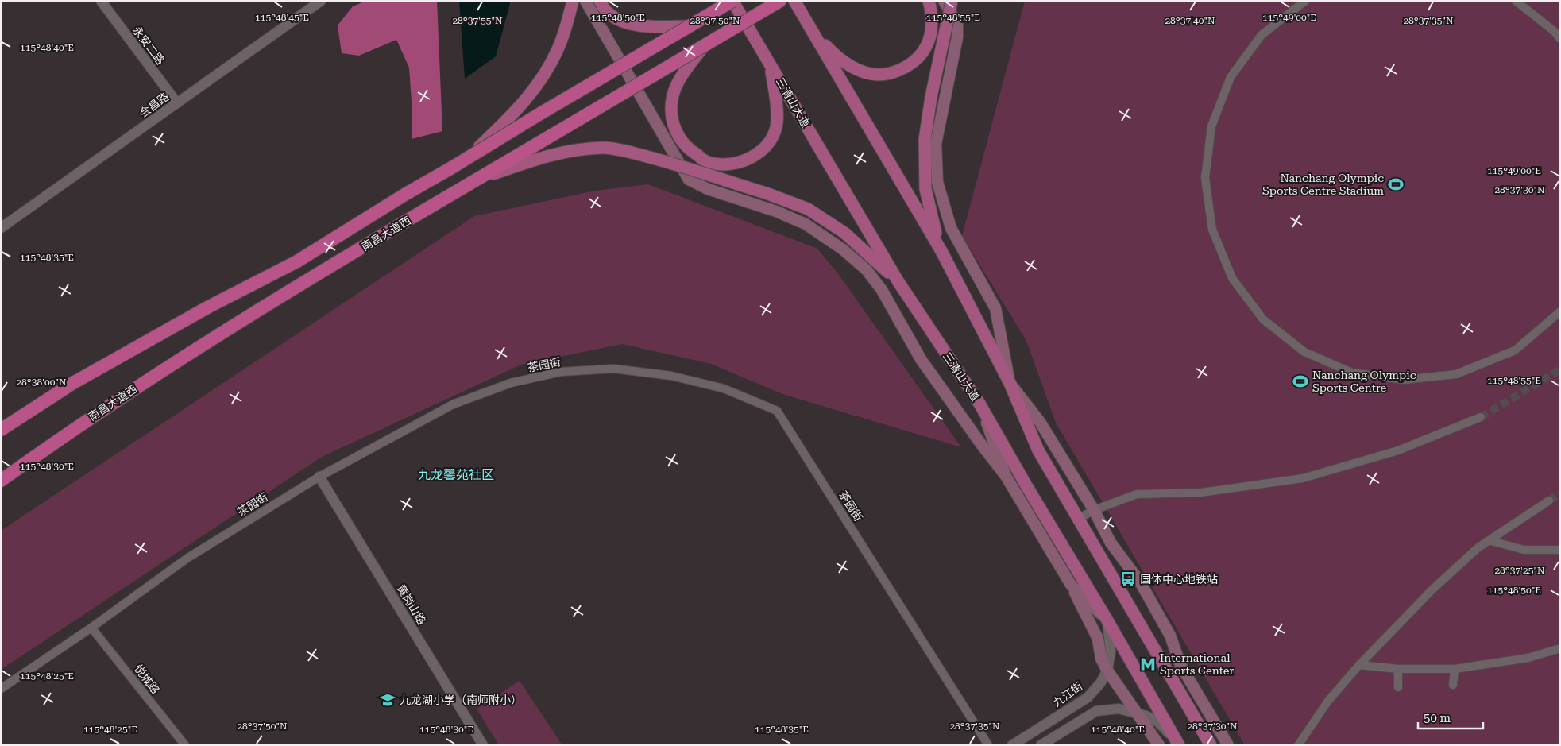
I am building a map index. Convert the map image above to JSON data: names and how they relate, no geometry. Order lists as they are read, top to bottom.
{
  "streets": {
    "highway": ["南昌大道西"],
    "main road": ["三清山大道"],
    "street": [
      "永安二路",
      "会昌路",
      "茶园街",
      "黄岗山路",
      "悦城路",
      "九江街"
    ]
  },
  "crossings": [
    ["永安二路", "会昌路"],
    ["三清山大道", "南昌大道西"],
    ["三清山大道", "九江街"],
    ["茶园街", "黄岗山路"],
    ["茶园街", "悦城路"]
  ],
  "districts": ["九龙馨苑社区"],
  "places": {
    "sports": ["Nanchang Olympic Sports Centre Stadium", "Nanchang Olympic Sports Centre"],
    "bus stop": ["国体中心地铁站"],
    "metro station": ["International Sports Center"],
    "school or university": ["九龙湖小学（南师附小）"]
  },
  "scale_bar": "50 m",
  "coordinates": [
    "115°48'45\"E",
    "115°48'50\"E",
    "115°48'55\"E",
    "115°49'00\"E",
    "28°37'55\"N",
    "28°37'50\"N",
    "28°37'40\"N",
    "28°37'35\"N",
    "115°48'40\"E",
    "28°37'30\"N",
    "115°48'35\"E",
    "28°38'00\"N",
    "115°48'30\"E",
    "28°37'25\"N",
    "115°48'25\"E"
  ]
}
